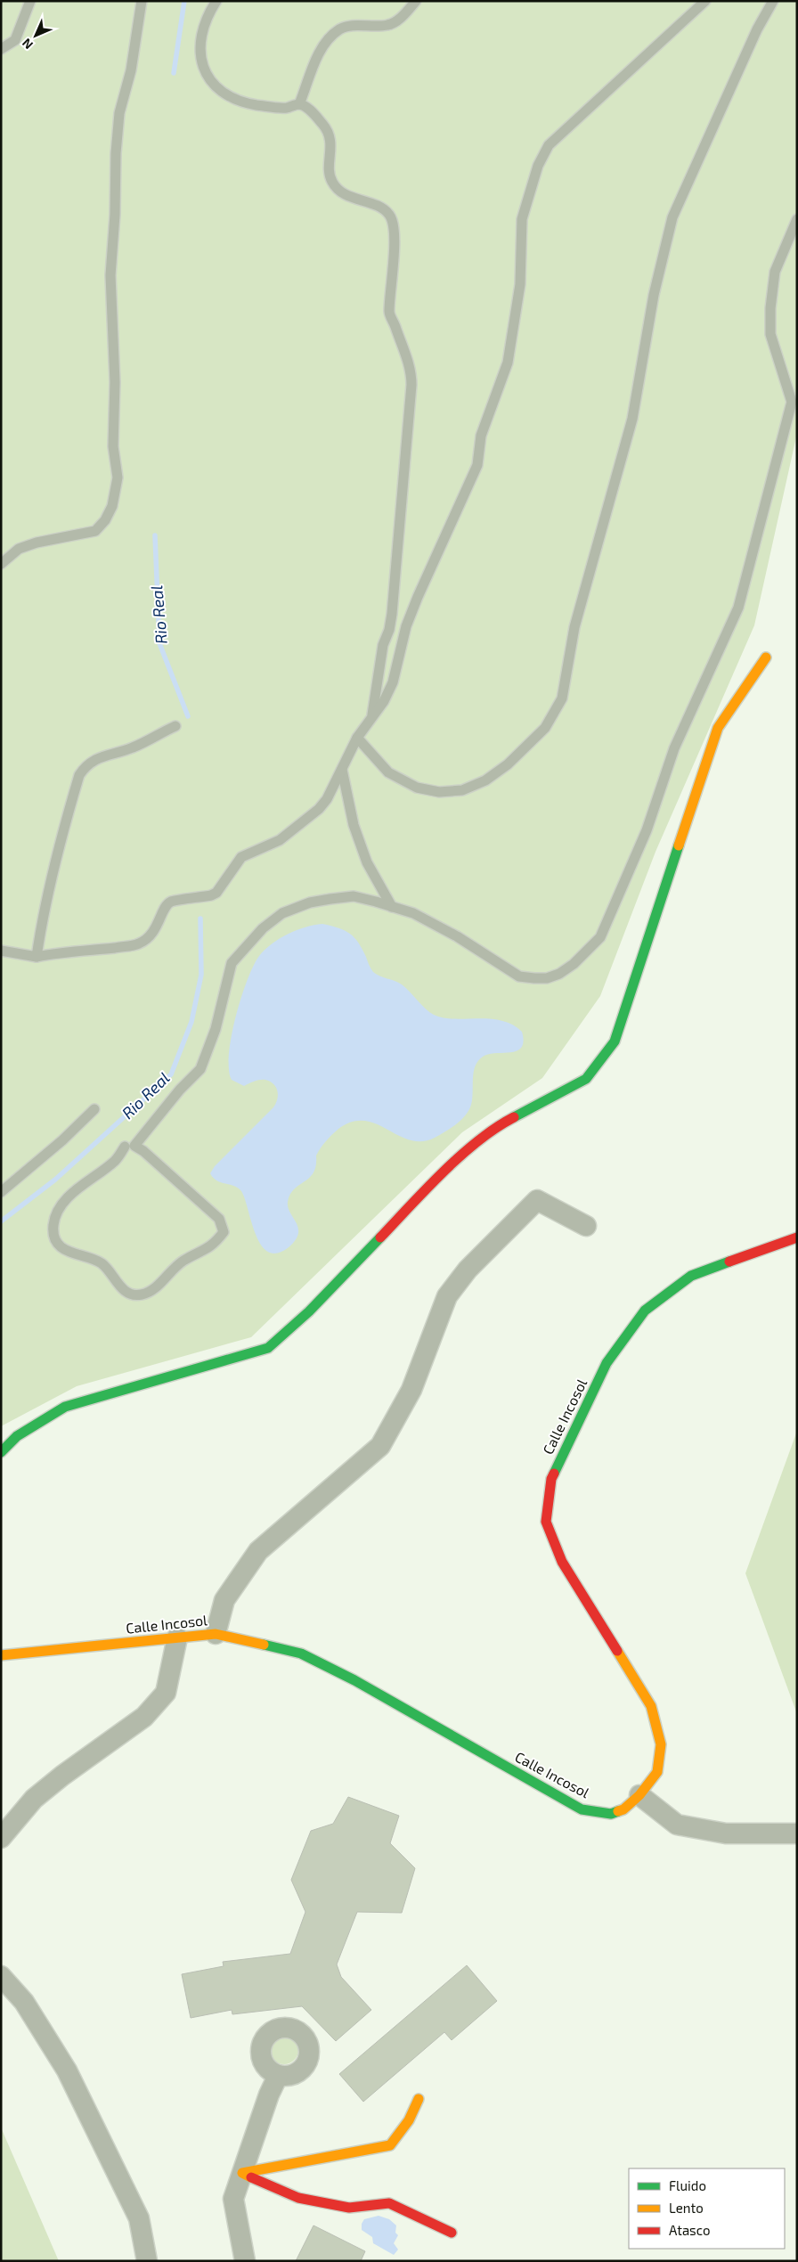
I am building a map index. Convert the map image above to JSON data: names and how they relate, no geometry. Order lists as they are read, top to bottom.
{
  "streets": {
    "street": ["Calle Incosol"]
  },
  "water": ["Rio Real"],
  "legend": ["Fluido", "Lento", "Atasco"],
  "north": "bottom left"
}
